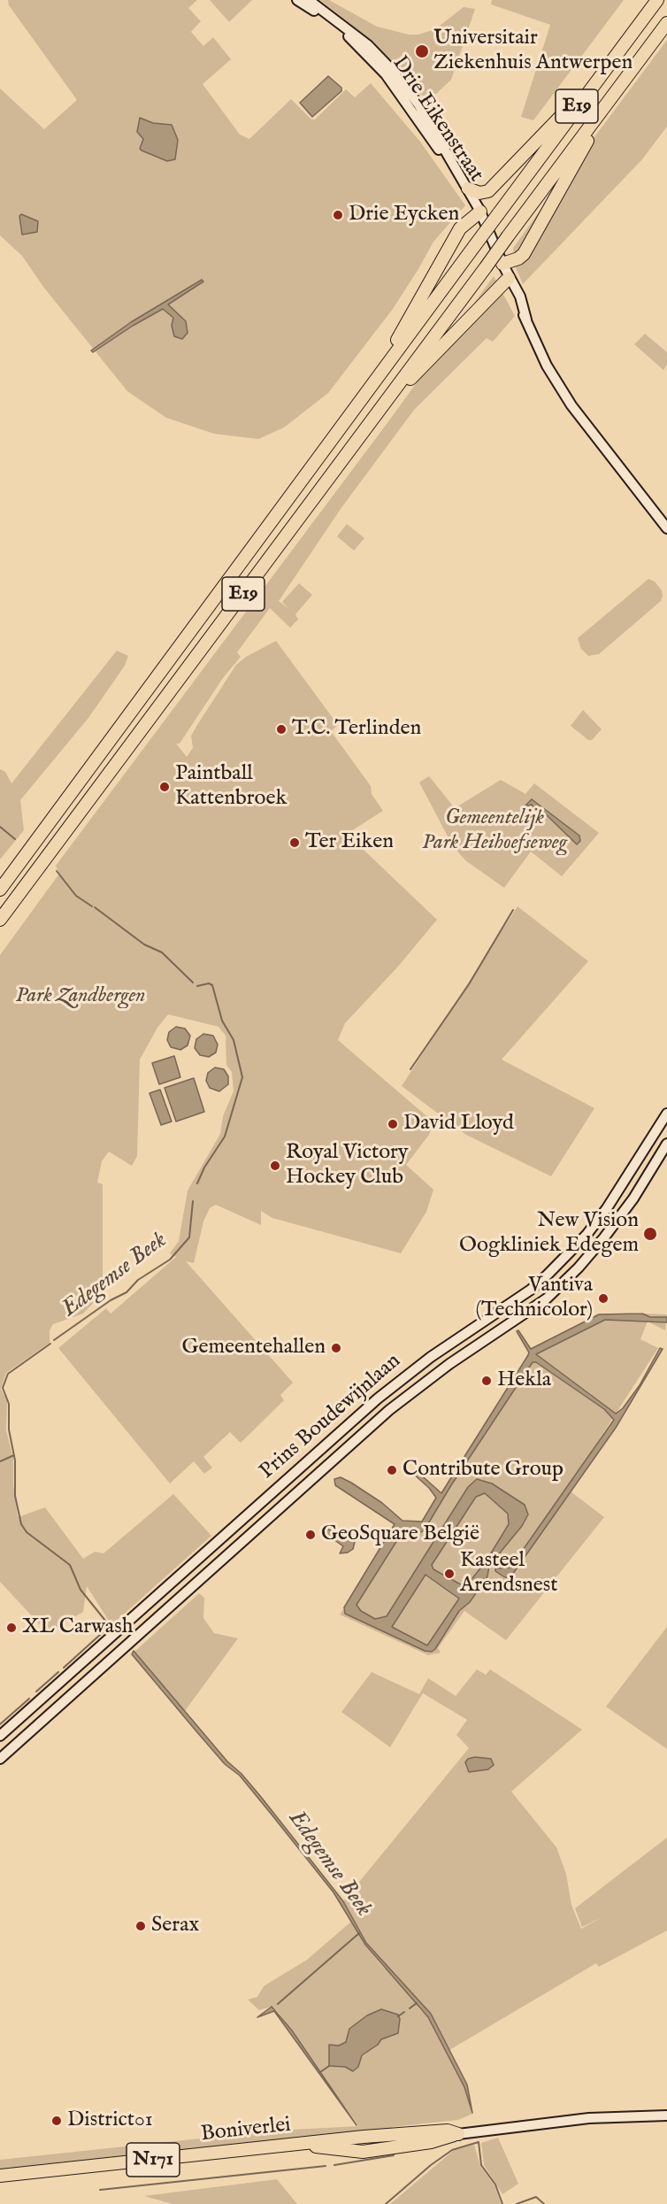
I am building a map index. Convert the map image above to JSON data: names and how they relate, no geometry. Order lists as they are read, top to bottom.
{
  "streets": {
    "highway": ["E19", "Boniverlei", "N171"],
    "main road": ["Drie Eikenstraat", "Prins Boudewijnlaan"]
  },
  "water": ["Edegemse Beek"],
  "parks": ["Gemeentelijk Park Heihoefseweg", "Park Zandbergen"],
  "places": [
    "Universitair Ziekenhuis Antwerpen",
    "Drie Eycken",
    "T.C. Terlinden",
    "Paintball Kattenbroek",
    "Ter Eiken",
    "David Lloyd",
    "Royal Victory Hockey Club",
    "New Vision Oogkliniek Edegem",
    "Vantiva (Technicolor)",
    "Gemeentehallen",
    "Hekla",
    "Contribute Group",
    "GeoSquare België",
    "Kasteel Arendsnest",
    "XL Carwash",
    "Serax",
    "District01"
  ]
}
